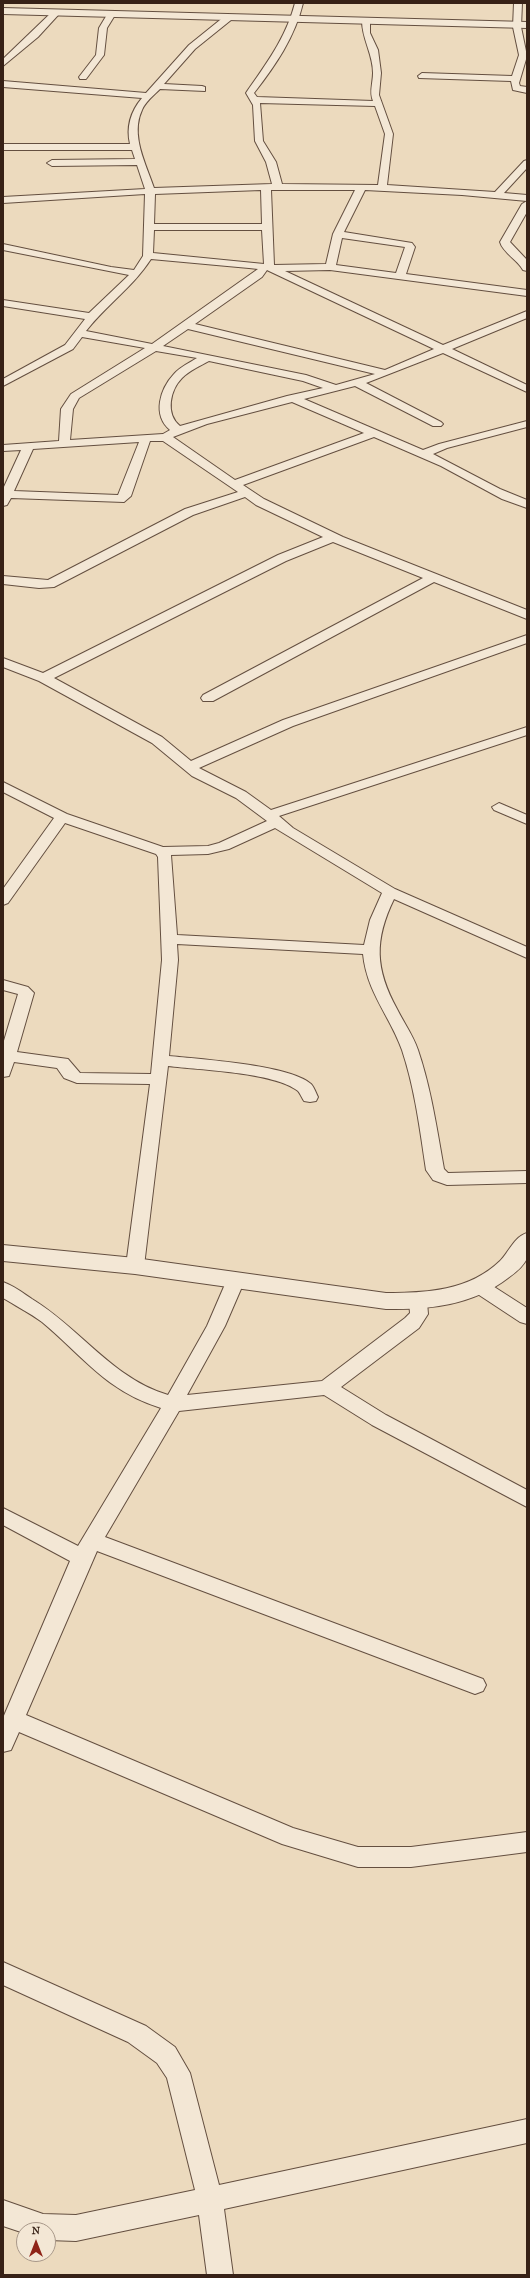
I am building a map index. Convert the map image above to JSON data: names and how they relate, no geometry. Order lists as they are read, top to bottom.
{
  "north": "top"
}
